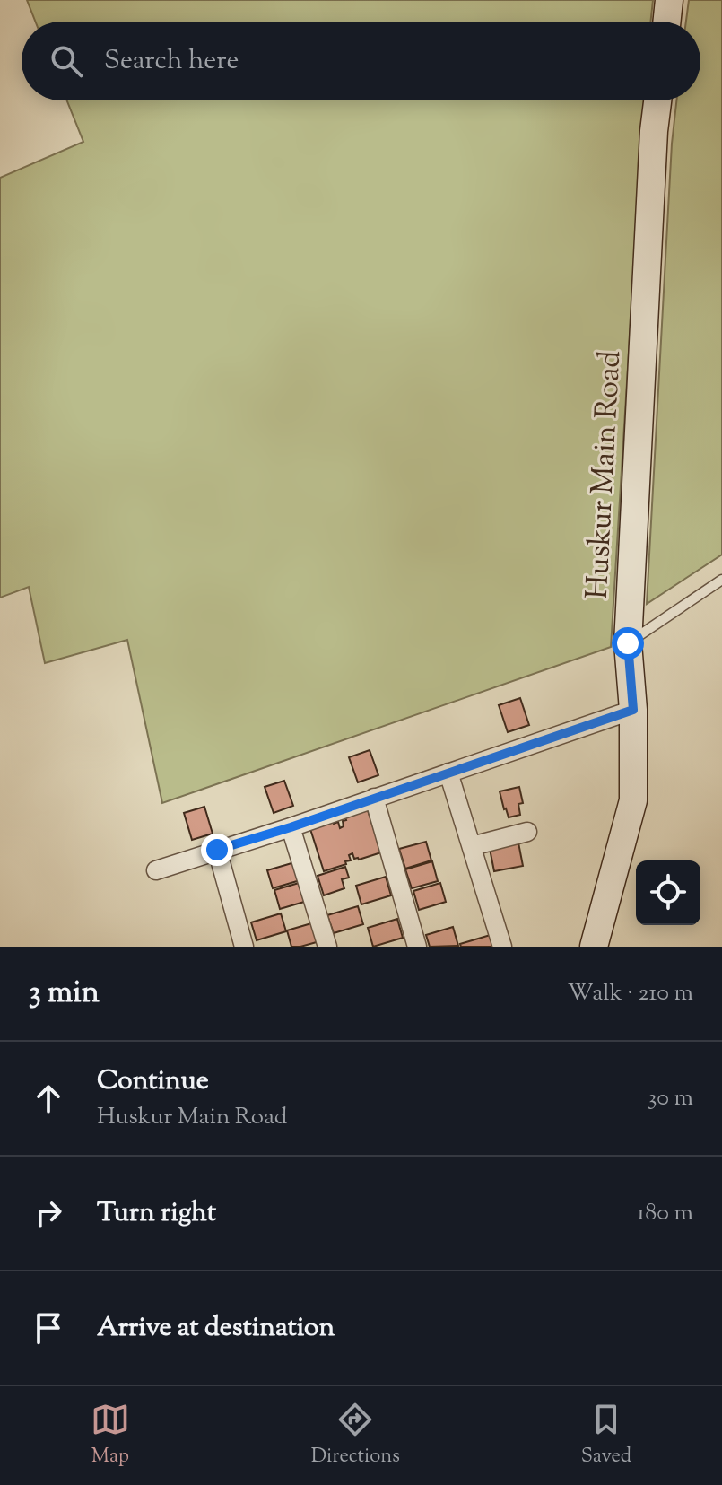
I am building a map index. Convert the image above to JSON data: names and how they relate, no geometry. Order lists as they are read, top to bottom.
{
  "streets": {
    "main road": ["Huskur Main Road"]
  },
  "page": {
    "search": "Search here",
    "heading": ["3 min", "Walk · 210 m"],
    "list": [
      ["Continue", "Huskur Main Road", "30 m"],
      ["Turn right", "180 m"],
      "Arrive at destination"
    ],
    "nav": ["Map", "Directions", "Saved"]
  }
}
